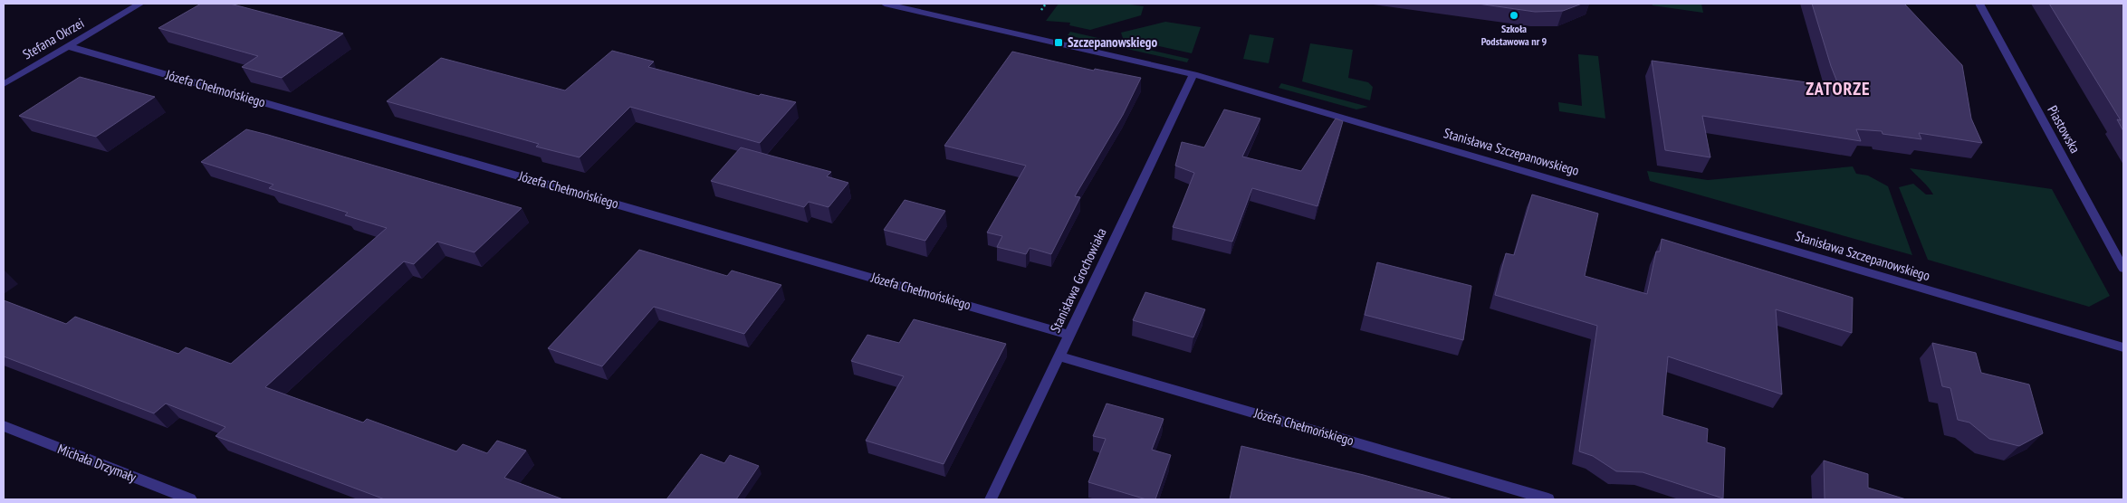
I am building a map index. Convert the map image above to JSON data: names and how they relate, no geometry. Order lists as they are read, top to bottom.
{
  "streets": {
    "street": [
      "Stefana Okrzei",
      "Józefa Chełmońskiego",
      "Piastowska",
      "Stanisława Szczepanowskiego",
      "Stanisława Grochowiaka",
      "Michała Drzymały"
    ]
  },
  "crossings": [
    ["Stefana Okrzei", "Józefa Chełmońskiego"],
    ["Józefa Chełmońskiego", "Stanisława Grochowiaka"],
    ["Stanisława Szczepanowskiego", "Stanisława Grochowiaka"]
  ],
  "districts": ["ZATORZE"],
  "places": {
    "other": ["Szkoła Podstawowa nr 9"],
    "transit": ["Szczepanowskiego"]
  }
}
